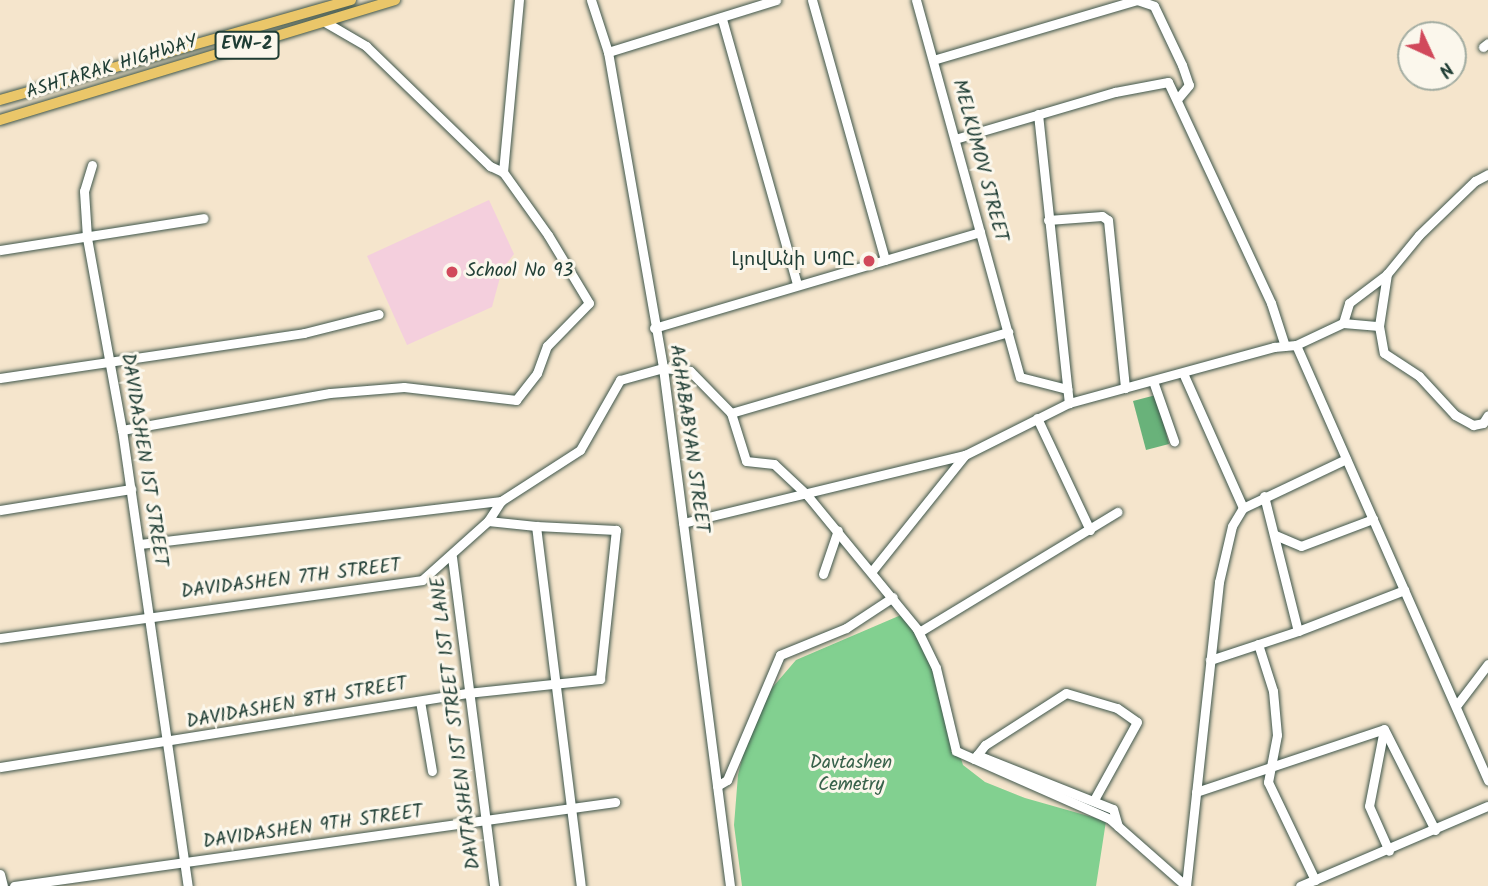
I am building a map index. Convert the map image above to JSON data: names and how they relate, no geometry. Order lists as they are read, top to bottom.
{
  "streets": {
    "main road": ["EVN-2", "ASHTARAK HIGHWAY"],
    "street": [
      "MELKUMOV STREET",
      "AGHABABYAN STREET",
      "DAVIDASHEN 1ST STREET",
      "DAVIDASHEN 7TH STREET",
      "DAVIDASHEN 8TH STREET",
      "DAVTASHEN 1ST STREET 1ST LANE",
      "DAVIDASHEN 9TH STREET"
    ]
  },
  "crossings": [
    ["AGHABABYAN STREET", "DAVIDASHEN 7TH STREET"],
    ["DAVIDASHEN 1ST STREET", "DAVIDASHEN 7TH STREET"],
    ["DAVIDASHEN 1ST STREET", "DAVIDASHEN 8TH STREET"],
    ["DAVIDASHEN 1ST STREET", "DAVIDASHEN 9TH STREET"],
    ["DAVIDASHEN 7TH STREET", "DAVTASHEN 1ST STREET 1ST LANE"],
    ["DAVIDASHEN 8TH STREET", "DAVTASHEN 1ST STREET 1ST LANE"],
    ["DAVTASHEN 1ST STREET 1ST LANE", "DAVIDASHEN 9TH STREET"]
  ],
  "parks": ["Davtashen Cemetry"],
  "places": ["ԼյովԱնի ՍՊԸ", "School No 93"],
  "north": "bottom right"
}
